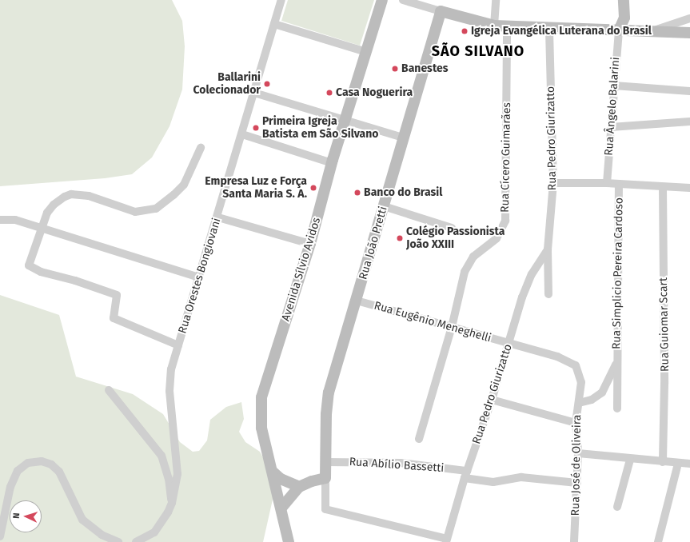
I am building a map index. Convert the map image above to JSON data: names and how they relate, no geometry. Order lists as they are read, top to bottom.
{
  "streets": {
    "main road": ["Rua João Pretti", "Avenida Sílvio Avidos"],
    "street": [
      "Rua Ângelo Balarini",
      "Rua Pedro Giurizatto",
      "Rua Cícero Guimarães",
      "Rua Simplicio Pereira Cardoso",
      "Rua Orestes Bongiovani",
      "Rua Eugênio Meneghelli",
      "Rua Guiomar Scart",
      "Rua Abílio Bassetti",
      "Rua José de Oliveira"
    ]
  },
  "crossings": [
    ["Rua Pedro Giurizatto", "Rua Eugênio Meneghelli"],
    ["Rua Pedro Giurizatto", "Rua Abílio Bassetti"],
    ["Rua Cícero Guimarães", "Rua Eugênio Meneghelli"],
    ["Rua João Pretti", "Rua Eugênio Meneghelli"],
    ["Rua João Pretti", "Rua Abílio Bassetti"],
    ["Rua Simplicio Pereira Cardoso", "Rua José de Oliveira"],
    ["Rua Eugênio Meneghelli", "Rua José de Oliveira"],
    ["Rua Abílio Bassetti", "Rua José de Oliveira"]
  ],
  "districts": ["SÃO SILVANO"],
  "places": [
    "Igreja Evangélica Luterana do Brasil",
    "Banestes",
    "Ballarini Colecionador",
    "Casa Noguerira",
    "Primeira Igreja Batista em São Silvano",
    "Empresa Luz e Força Santa Maria S. A.",
    "Banco do Brasil",
    "Colégio Passionista João XXIII"
  ],
  "north": "left"
}
